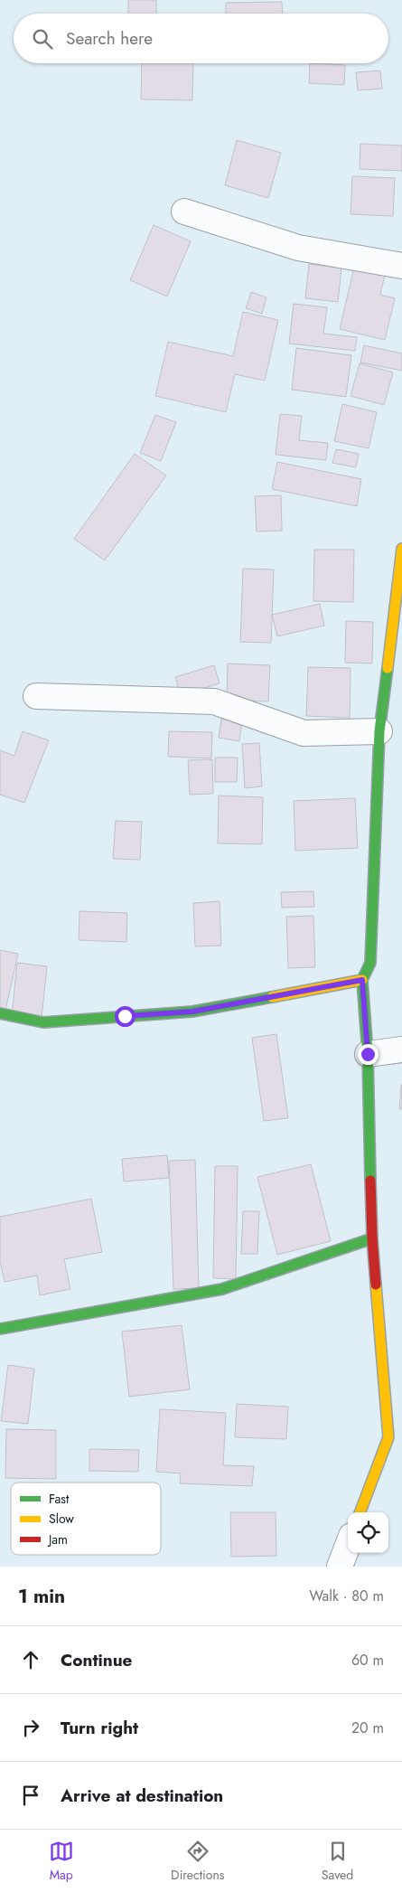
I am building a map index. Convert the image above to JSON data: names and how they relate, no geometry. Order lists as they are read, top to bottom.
{
  "legend": ["Fast", "Slow", "Jam"],
  "page": {
    "search": "Search here",
    "heading": ["1 min", "Walk · 80 m"],
    "list": [
      ["Continue", "60 m"],
      ["Turn right", "20 m"],
      "Arrive at destination"
    ],
    "nav": ["Map", "Directions", "Saved"]
  }
}
